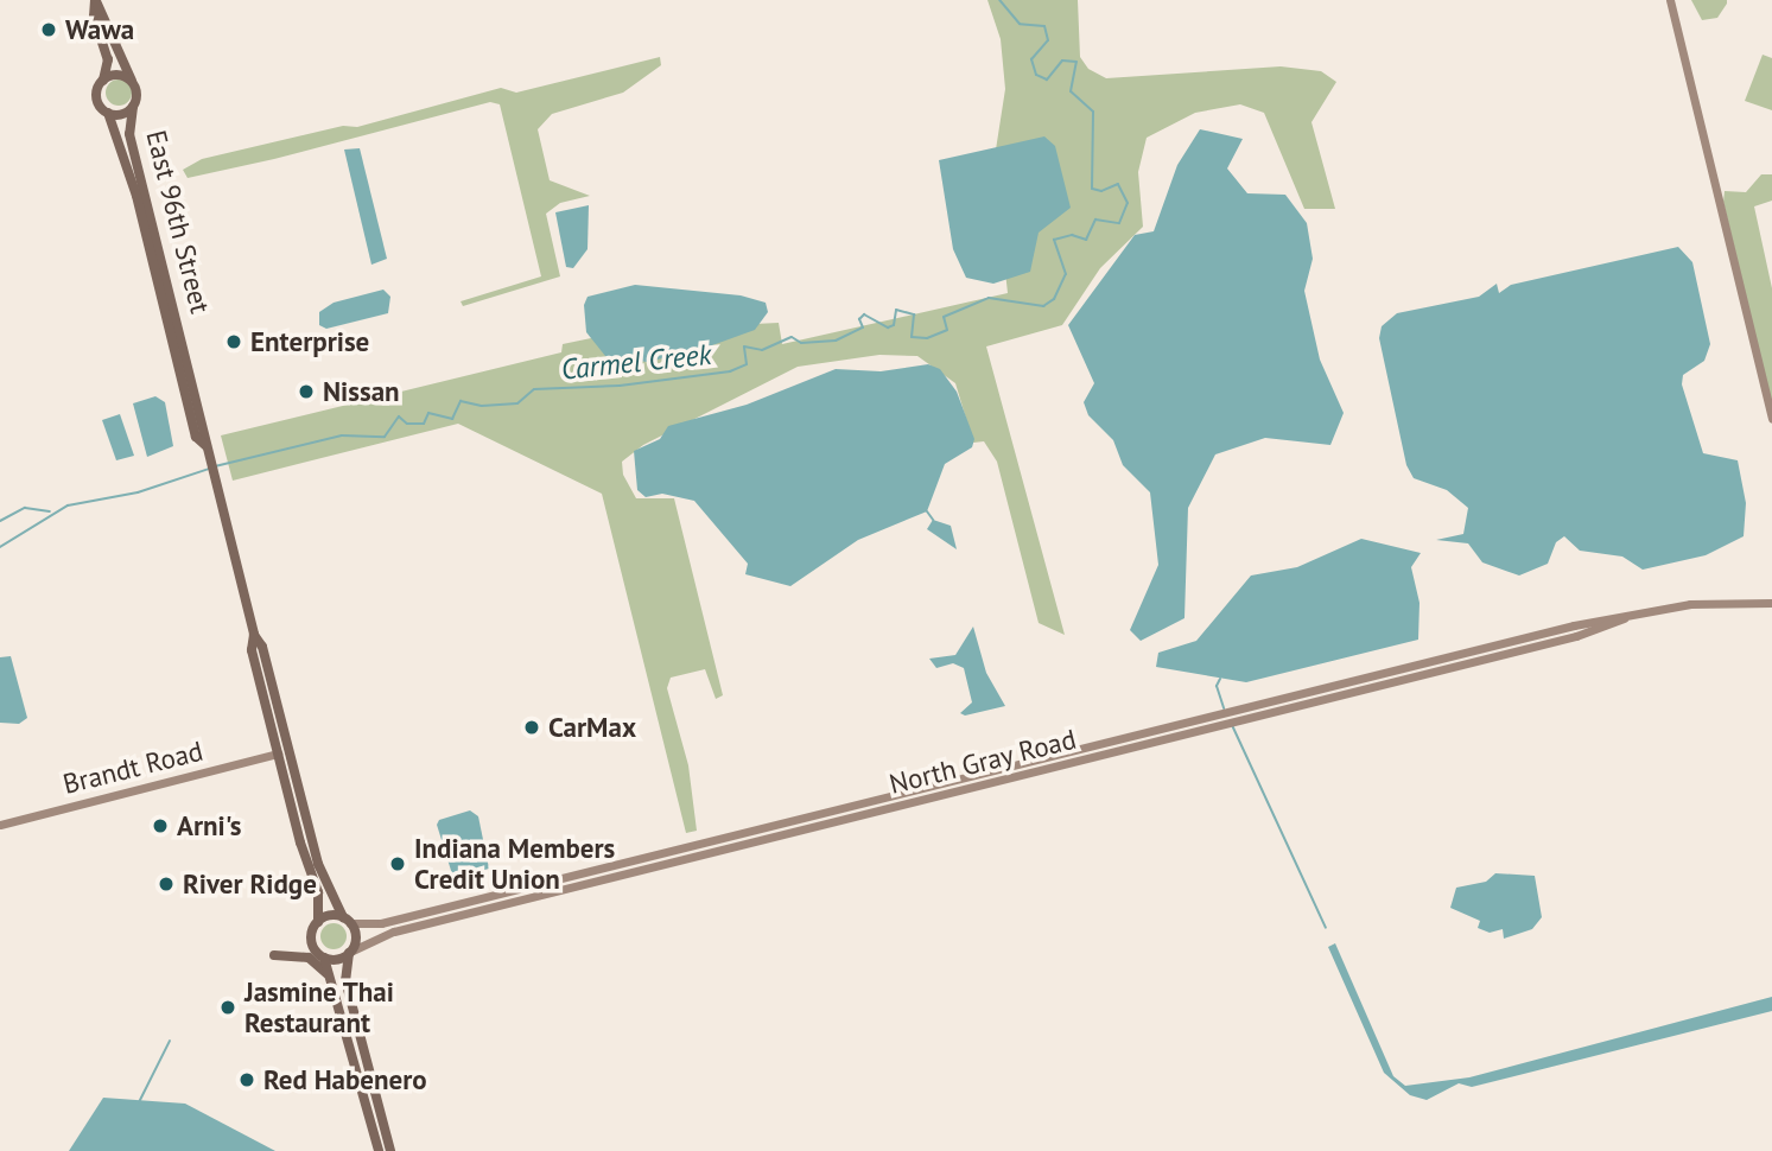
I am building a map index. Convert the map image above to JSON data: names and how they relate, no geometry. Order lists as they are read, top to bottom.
{
  "streets": {
    "main road": ["East 96th Street"],
    "street": ["North Gray Road", "Brandt Road"]
  },
  "crossings": [
    ["East 96th Street", "North Gray Road"],
    ["East 96th Street", "Brandt Road"]
  ],
  "water": ["Carmel Creek"],
  "places": [
    "Wawa",
    "Enterprise",
    "Nissan",
    "CarMax",
    "Arni's",
    "Indiana Members Credit Union",
    "River Ridge",
    "Jasmine Thai Restaurant",
    "Red Habenero"
  ]
}
